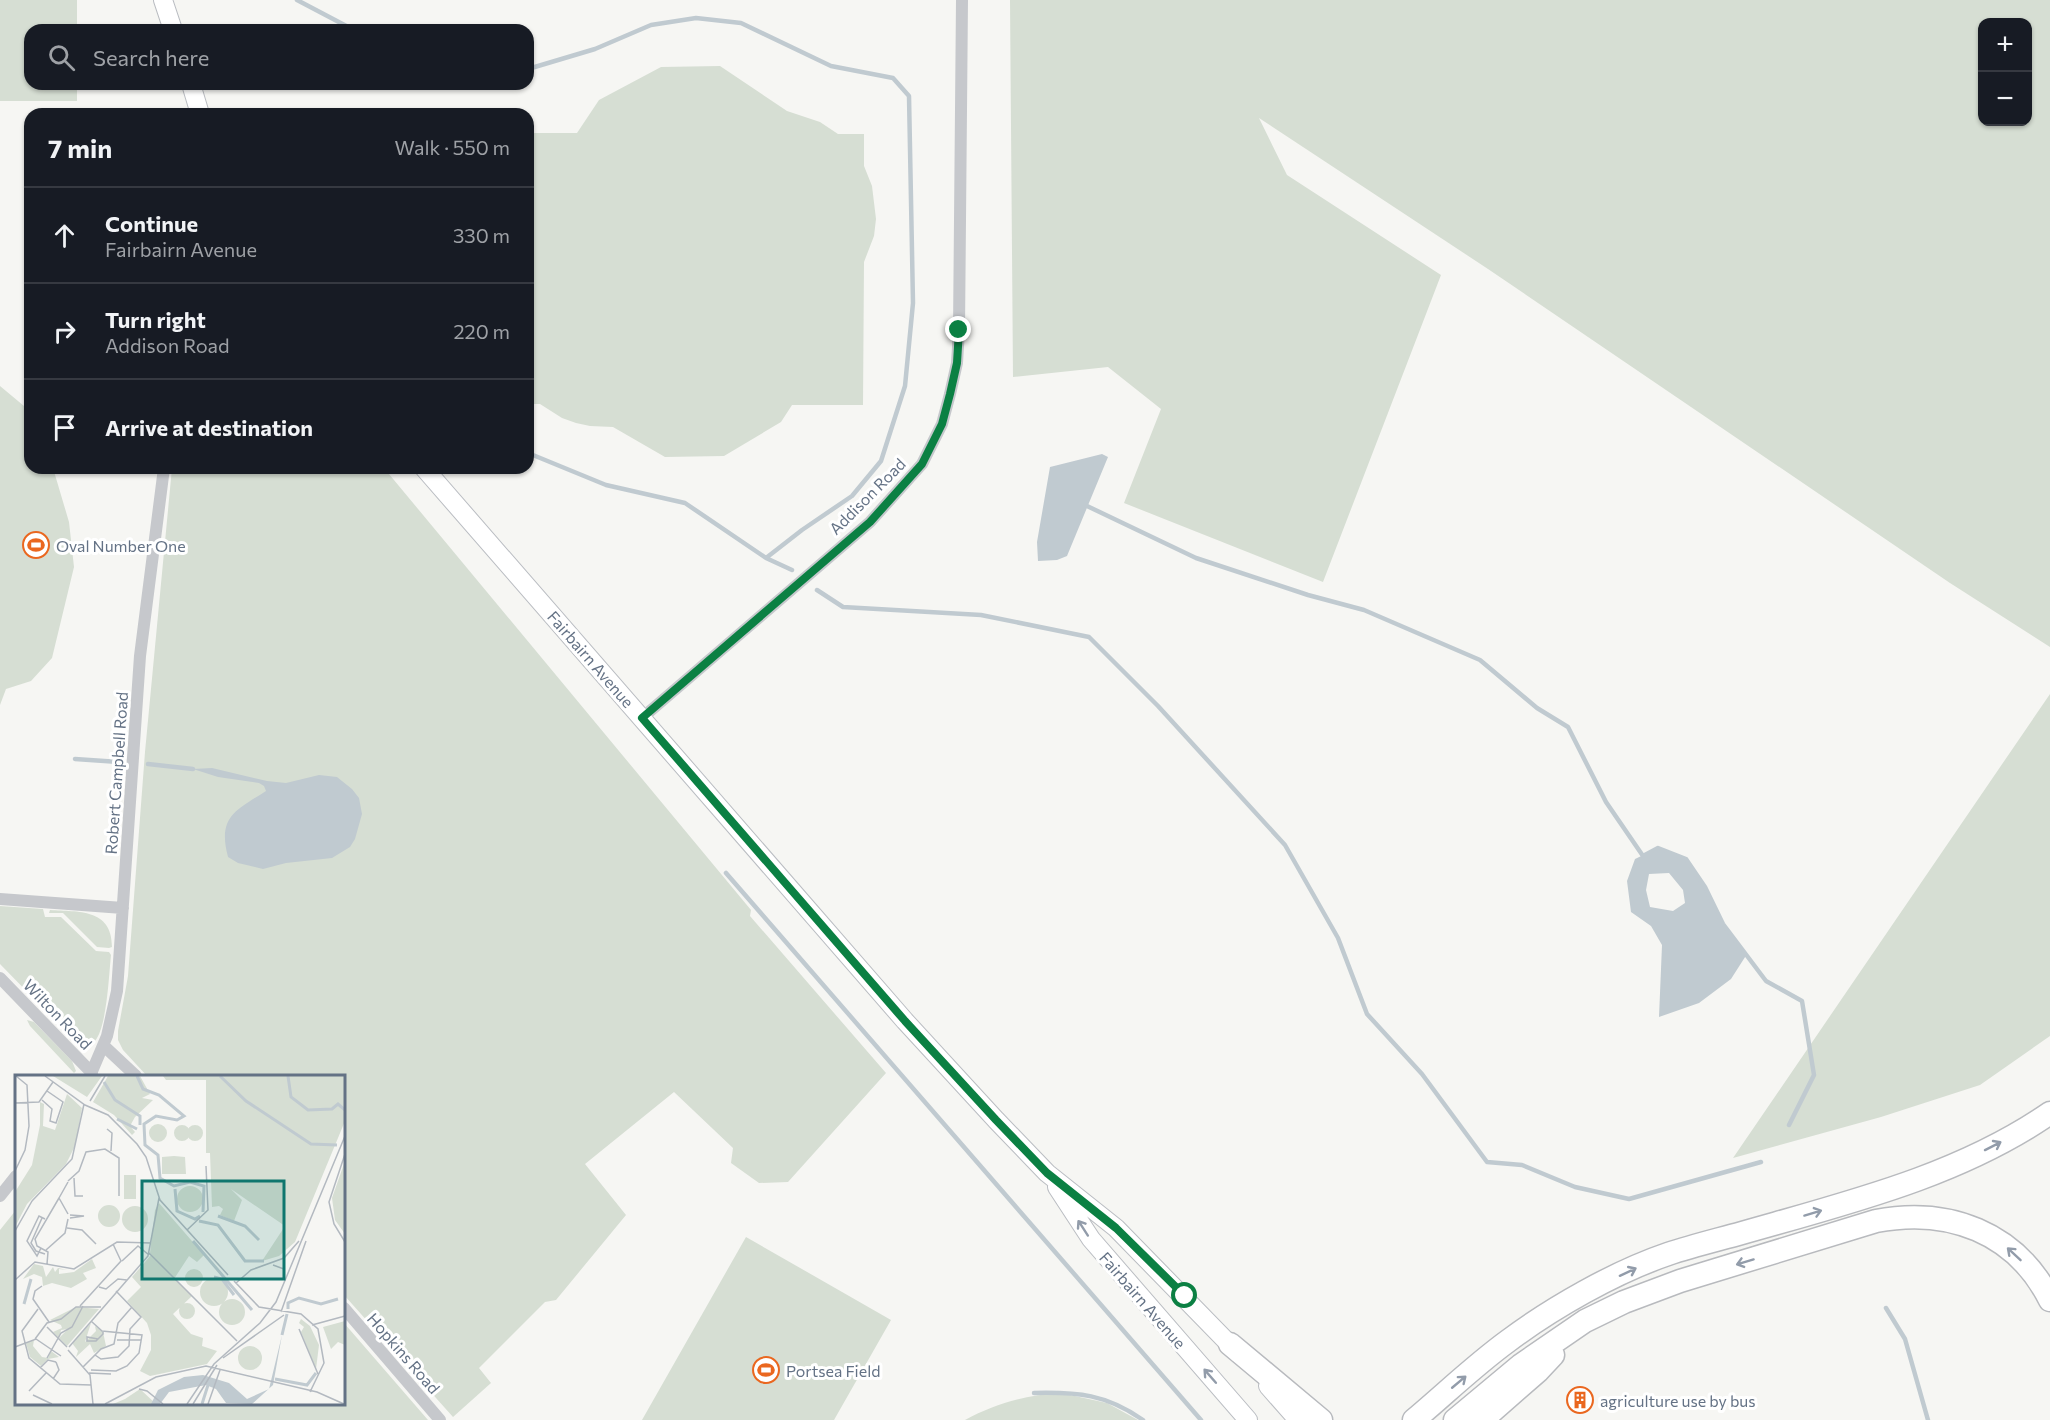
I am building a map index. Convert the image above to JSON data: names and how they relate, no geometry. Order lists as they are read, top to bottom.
{
  "streets": {
    "main road": ["Fairbairn Avenue"],
    "street": [
      "Addison Road",
      "Robert Campbell Road",
      "Wilton Road",
      "Hopkins Road"
    ]
  },
  "crossings": [
    ["Addison Road", "Fairbairn Avenue"],
    ["Robert Campbell Road", "Wilton Road"]
  ],
  "places": {
    "sports": ["Oval Number One", "Portsea Field"],
    "building": ["agriculture use by bus"]
  },
  "page": {
    "map_buttons": ["+", "−"],
    "search": "Search here",
    "heading": ["7 min", "Walk · 550 m"],
    "list": [
      ["Continue", "Fairbairn Avenue", "330 m"],
      ["Turn right", "Addison Road", "220 m"],
      "Arrive at destination"
    ]
  }
}
